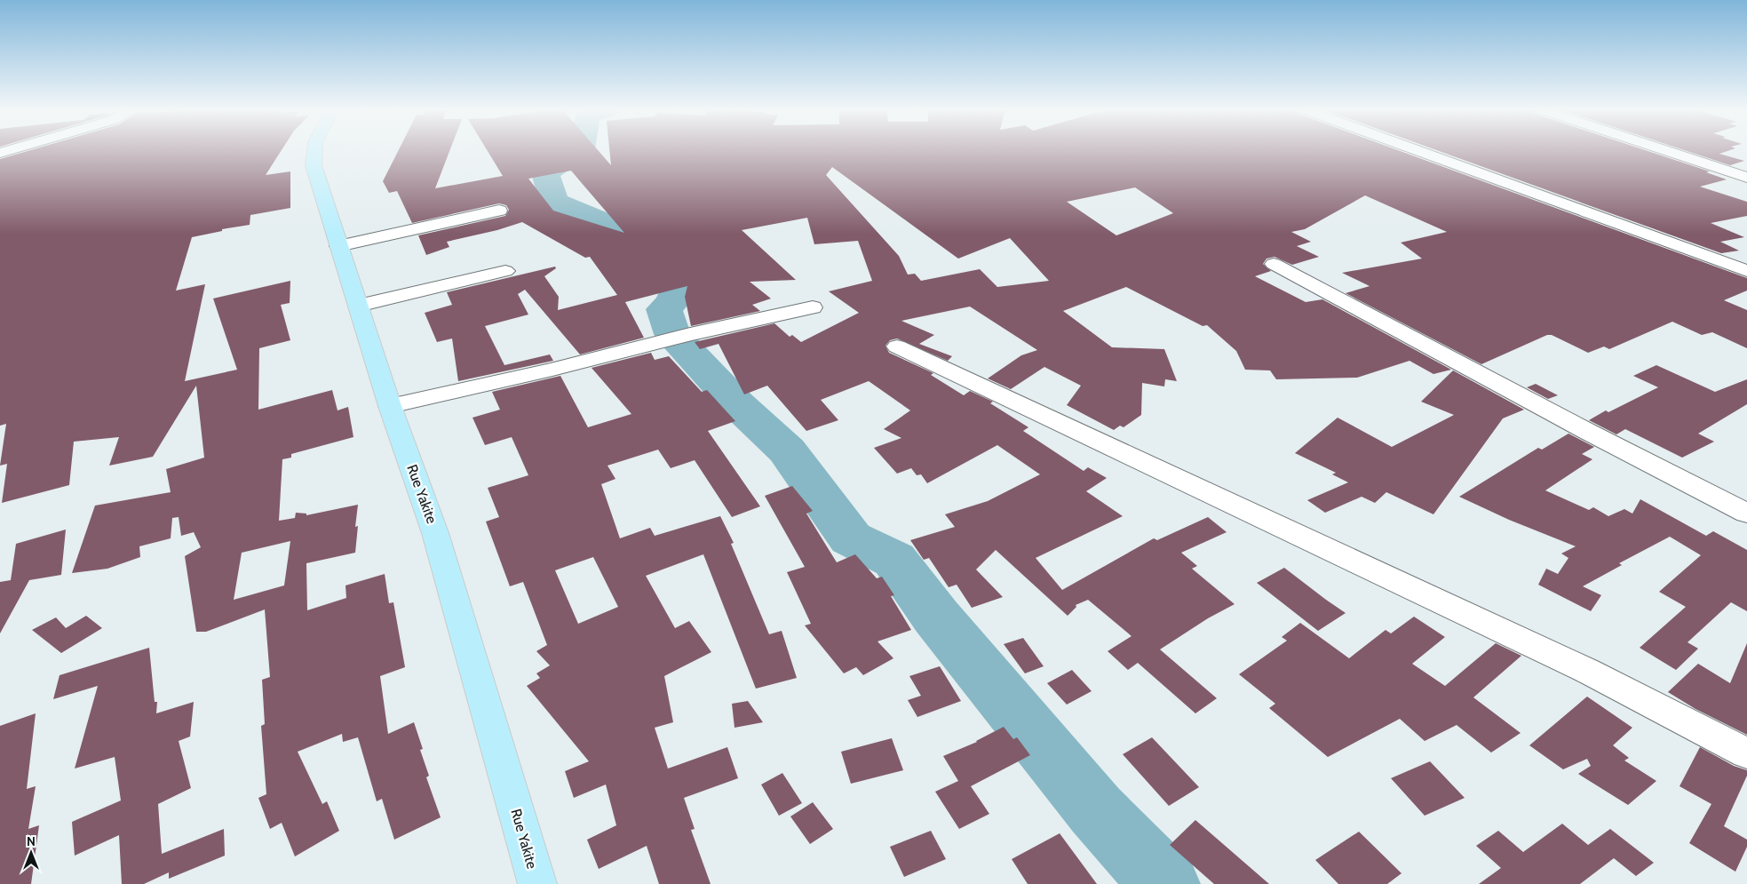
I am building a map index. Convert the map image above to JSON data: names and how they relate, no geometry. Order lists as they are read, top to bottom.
{
  "streets": {
    "main road": ["Rue Yakite"]
  },
  "north": "top"
}
